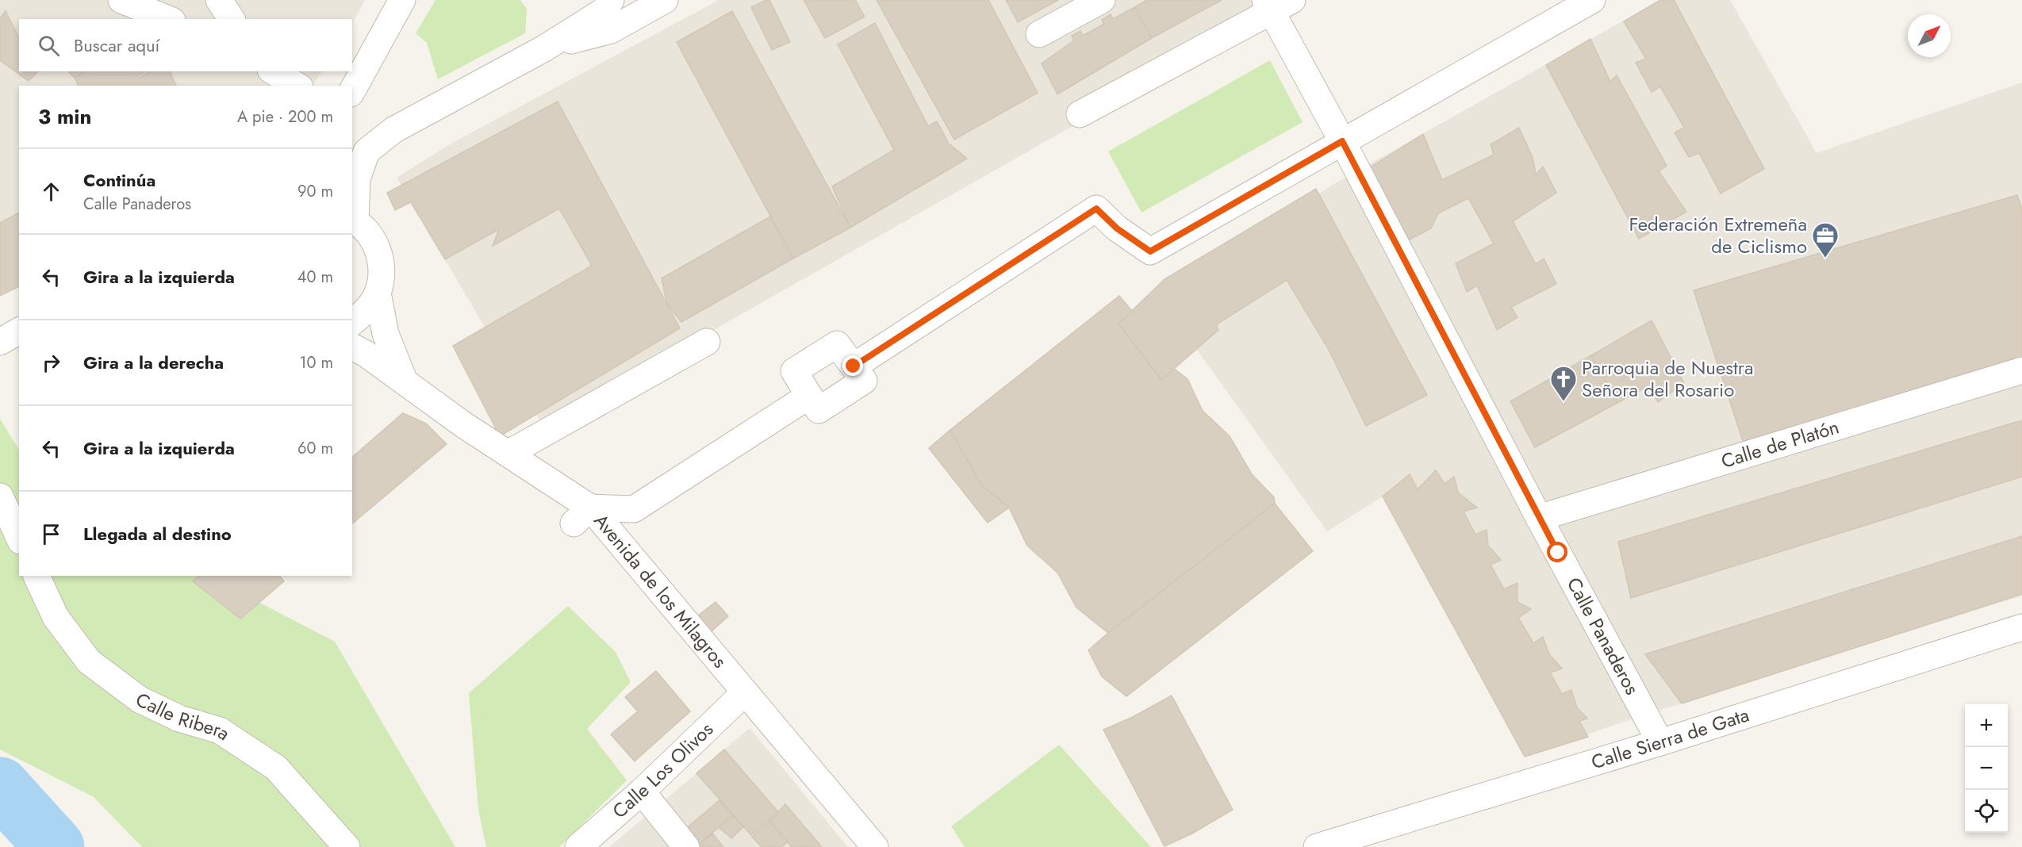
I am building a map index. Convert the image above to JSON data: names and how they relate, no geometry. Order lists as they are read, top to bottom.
{
  "streets": {
    "street": [
      "Calle de Platón",
      "Avenida de los Milagros",
      "Calle Panaderos",
      "Calle Ribera",
      "Calle Sierra de Gata",
      "Calle Los Olivos"
    ]
  },
  "crossings": [
    ["Calle de Platón", "Calle Panaderos"],
    ["Avenida de los Milagros", "Calle Los Olivos"],
    ["Calle Panaderos", "Calle Sierra de Gata"]
  ],
  "places": {
    "office": ["Federación Extremeña de Ciclismo"],
    "church": ["Parroquia de Nuestra Señora del Rosario"]
  },
  "north": "top right",
  "page": {
    "search": "Buscar aquí",
    "heading": ["3 min", "A pie · 200 m"],
    "list": [
      ["Continúa", "Calle Panaderos", "90 m"],
      ["Gira a la izquierda", "40 m"],
      ["Gira a la derecha", "10 m"],
      ["Gira a la izquierda", "60 m"],
      "Llegada al destino"
    ],
    "map_buttons": ["+", "−"]
  }
}
